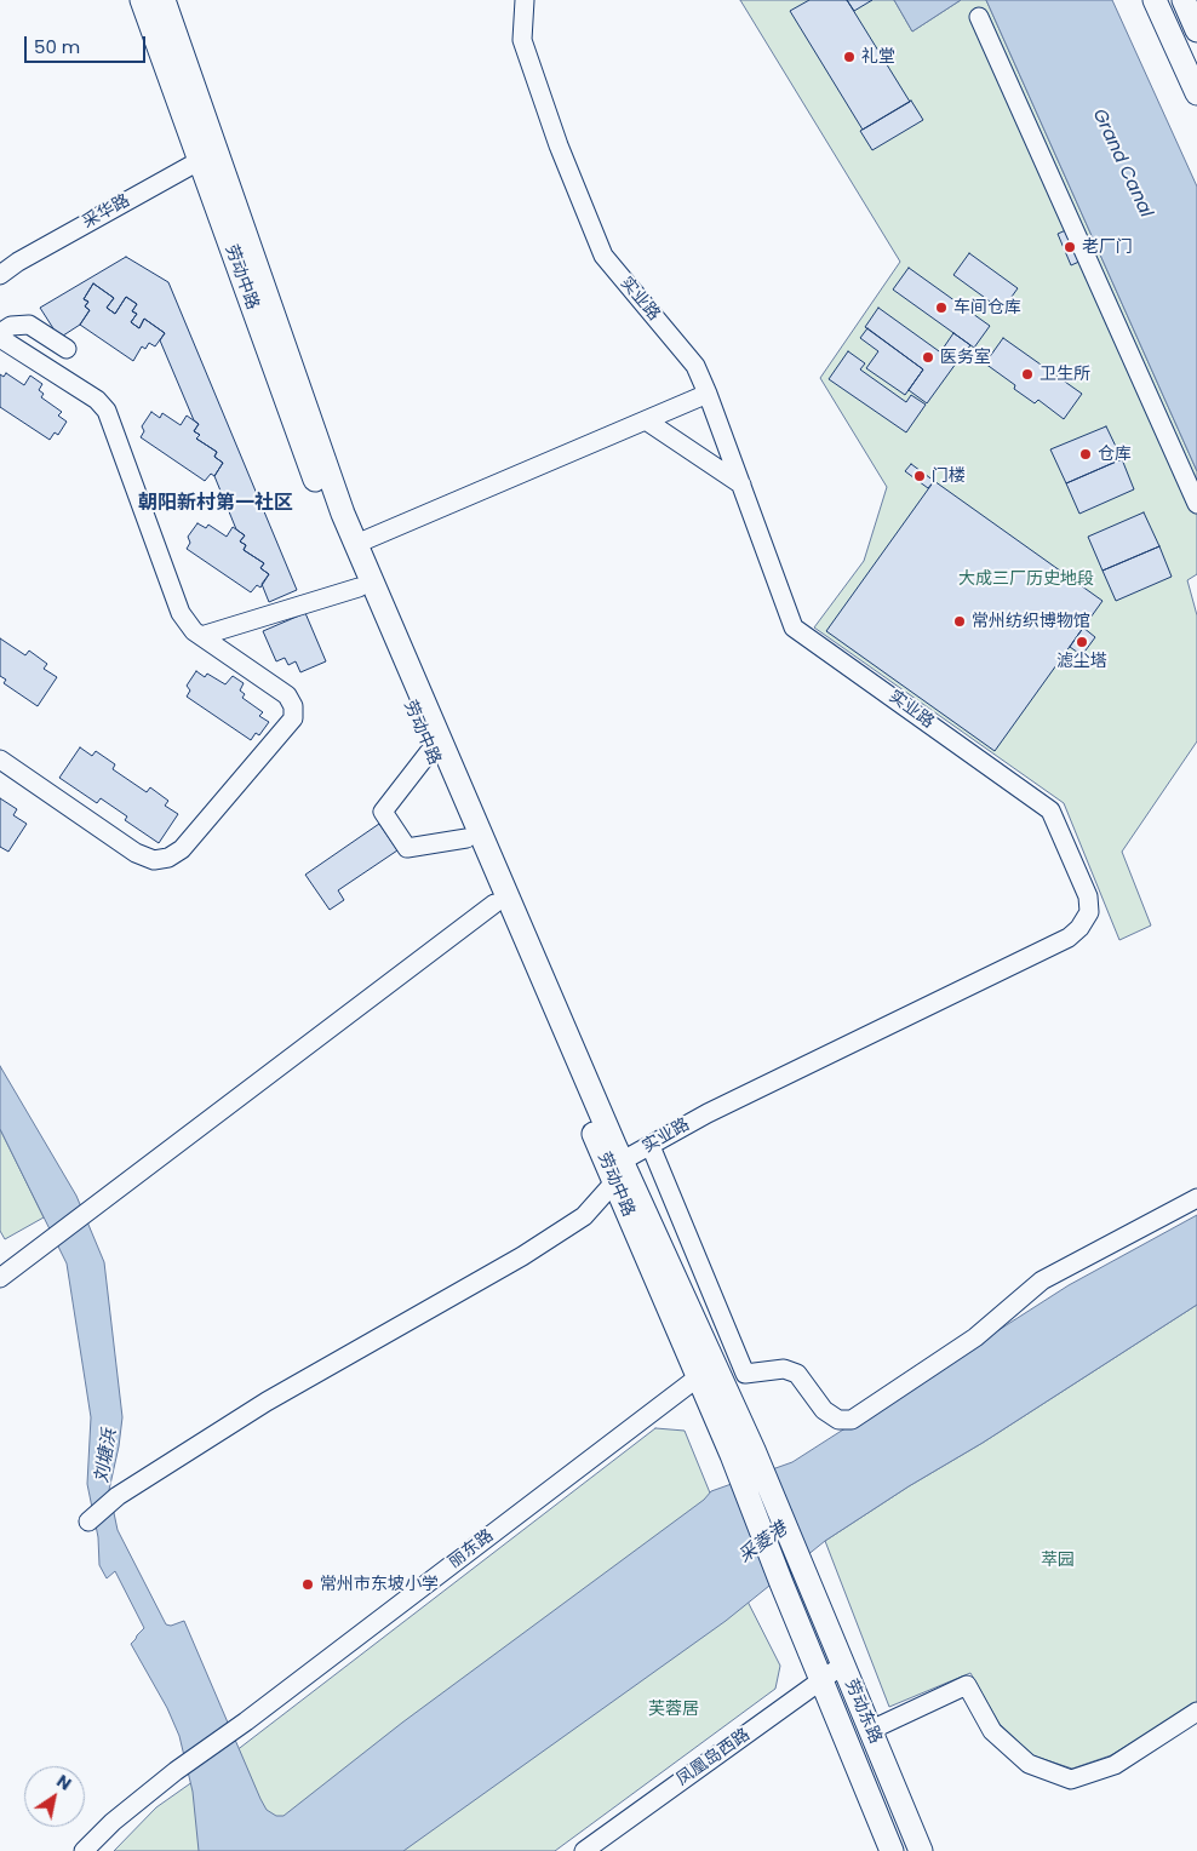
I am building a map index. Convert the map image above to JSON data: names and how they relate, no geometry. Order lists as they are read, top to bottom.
{
  "streets": {
    "main road": ["劳动中路", "劳动东路"],
    "street": [
      "采华路",
      "实业路",
      "丽东路",
      "凤凰岛西路"
    ]
  },
  "crossings": [
    ["采华路", "劳动中路"],
    ["劳动中路", "实业路"],
    ["劳动中路", "丽东路"],
    ["劳动中路", "劳动东路"],
    ["劳动东路", "凤凰岛西路"]
  ],
  "districts": ["朝阳新村第一社区"],
  "water": ["Grand Canal", "刘塘浜", "采菱港"],
  "parks": ["大成三厂历史地段", "萃园", "芙蓉居"],
  "places": [
    "礼堂",
    "老厂门",
    "车间仓库",
    "医务室",
    "卫生所",
    "仓库",
    "门楼",
    "常州纺织博物馆",
    "滤尘塔",
    "常州市东坡小学"
  ],
  "scale_bar": "50 m",
  "north": "top right"
}
